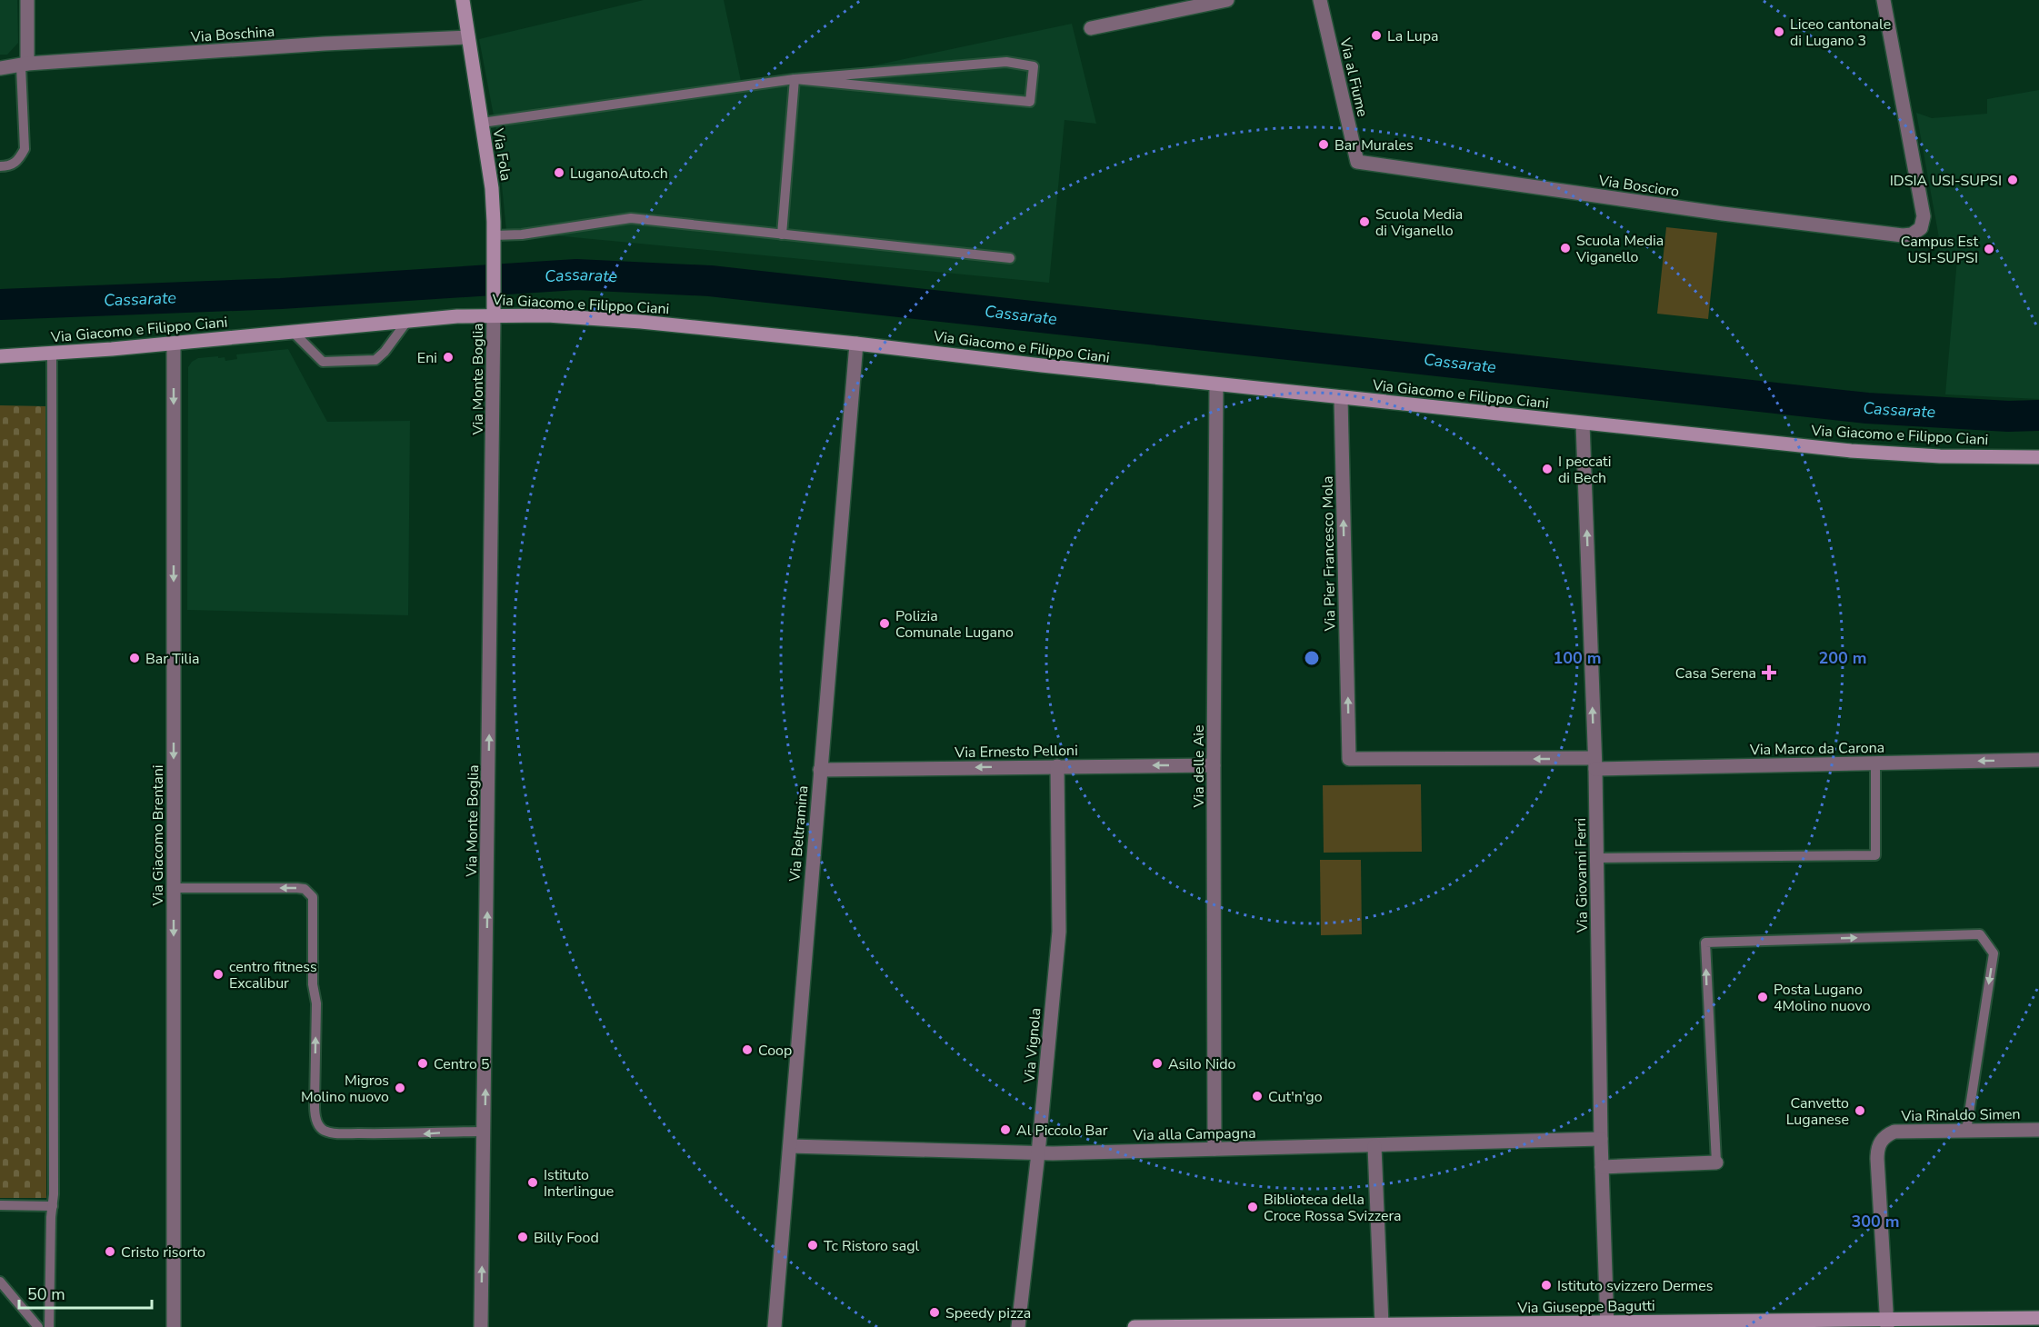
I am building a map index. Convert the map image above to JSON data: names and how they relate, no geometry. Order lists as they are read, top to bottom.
{
  "streets": {
    "main road": ["Via Fola", "Via Giacomo e Filippo Ciani", "Via Giuseppe Bagutti"],
    "street": [
      "Via Boschina",
      "Via al Fiume",
      "Via Boscioro",
      "Via Monte Boglia",
      "Via Pier Francesco Mola",
      "Via Marco da Carona",
      "Via Ernesto Pelloni",
      "Via delle Aie",
      "Via Beltramina",
      "Via Giacomo Brentani",
      "Via Giovanni Ferri",
      "Via Vignola",
      "Via Rinaldo Simen",
      "Via alla Campagna"
    ]
  },
  "crossings": [
    ["Via Boschina", "Via Fola"],
    ["Via al Fiume", "Via Boscioro"],
    ["Via Fola", "Via Giacomo e Filippo Ciani"],
    ["Via Fola", "Via Monte Boglia"],
    ["Via Giacomo e Filippo Ciani", "Via Monte Boglia"],
    ["Via Giacomo e Filippo Ciani", "Via Pier Francesco Mola"],
    ["Via Giacomo e Filippo Ciani", "Via delle Aie"],
    ["Via Giacomo e Filippo Ciani", "Via Beltramina"],
    ["Via Giacomo e Filippo Ciani", "Via Giacomo Brentani"],
    ["Via Giacomo e Filippo Ciani", "Via Giovanni Ferri"],
    ["Via Pier Francesco Mola", "Via Marco da Carona"],
    ["Via Pier Francesco Mola", "Via Giovanni Ferri"],
    ["Via Marco da Carona", "Via Giovanni Ferri"],
    ["Via Ernesto Pelloni", "Via delle Aie"],
    ["Via Ernesto Pelloni", "Via Beltramina"],
    ["Via Ernesto Pelloni", "Via Vignola"],
    ["Via delle Aie", "Via alla Campagna"],
    ["Via Beltramina", "Via alla Campagna"],
    ["Via Giovanni Ferri", "Via alla Campagna"],
    ["Via Giovanni Ferri", "Via Giuseppe Bagutti"],
    ["Via Vignola", "Via alla Campagna"],
    ["Via Rinaldo Simen", "Via Giuseppe Bagutti"]
  ],
  "one_way": [
    "Via Monte Boglia",
    "Via Marco da Carona",
    "Via Ernesto Pelloni",
    "Via Giacomo Brentani",
    "Via Giovanni Ferri"
  ],
  "water": ["Cassarate"],
  "places": {
    "other": [
      "Liceo cantonale di Lugano 3",
      "La Lupa",
      "Bar Murales",
      "LuganoAuto.ch",
      "IDSIA USI-SUPSI",
      "Scuola Media di Viganello",
      "Scuola Media Viganello",
      "Campus Est USI-SUPSI",
      "Eni",
      "I peccati di Bech",
      "Polizia Comunale Lugano",
      "Bar Tilia",
      "centro fitness Excalibur",
      "Posta Lugano 4Molino nuovo",
      "Coop",
      "Centro 5",
      "Asilo Nido",
      "Migros Molino nuovo",
      "Cut'n'go",
      "Canvetto Luganese",
      "Al Piccolo Bar",
      "Istituto Interlingue",
      "Biblioteca della Croce Rossa Svizzera",
      "Billy Food",
      "Tc Ristoro sagl",
      "Cristo risorto",
      "Istituto svizzero Dermes",
      "Speedy pizza"
    ],
    "health": ["Casa Serena"]
  },
  "scale_bar": "50 m",
  "rings": ["100 m", "200 m", "300 m"]
}
